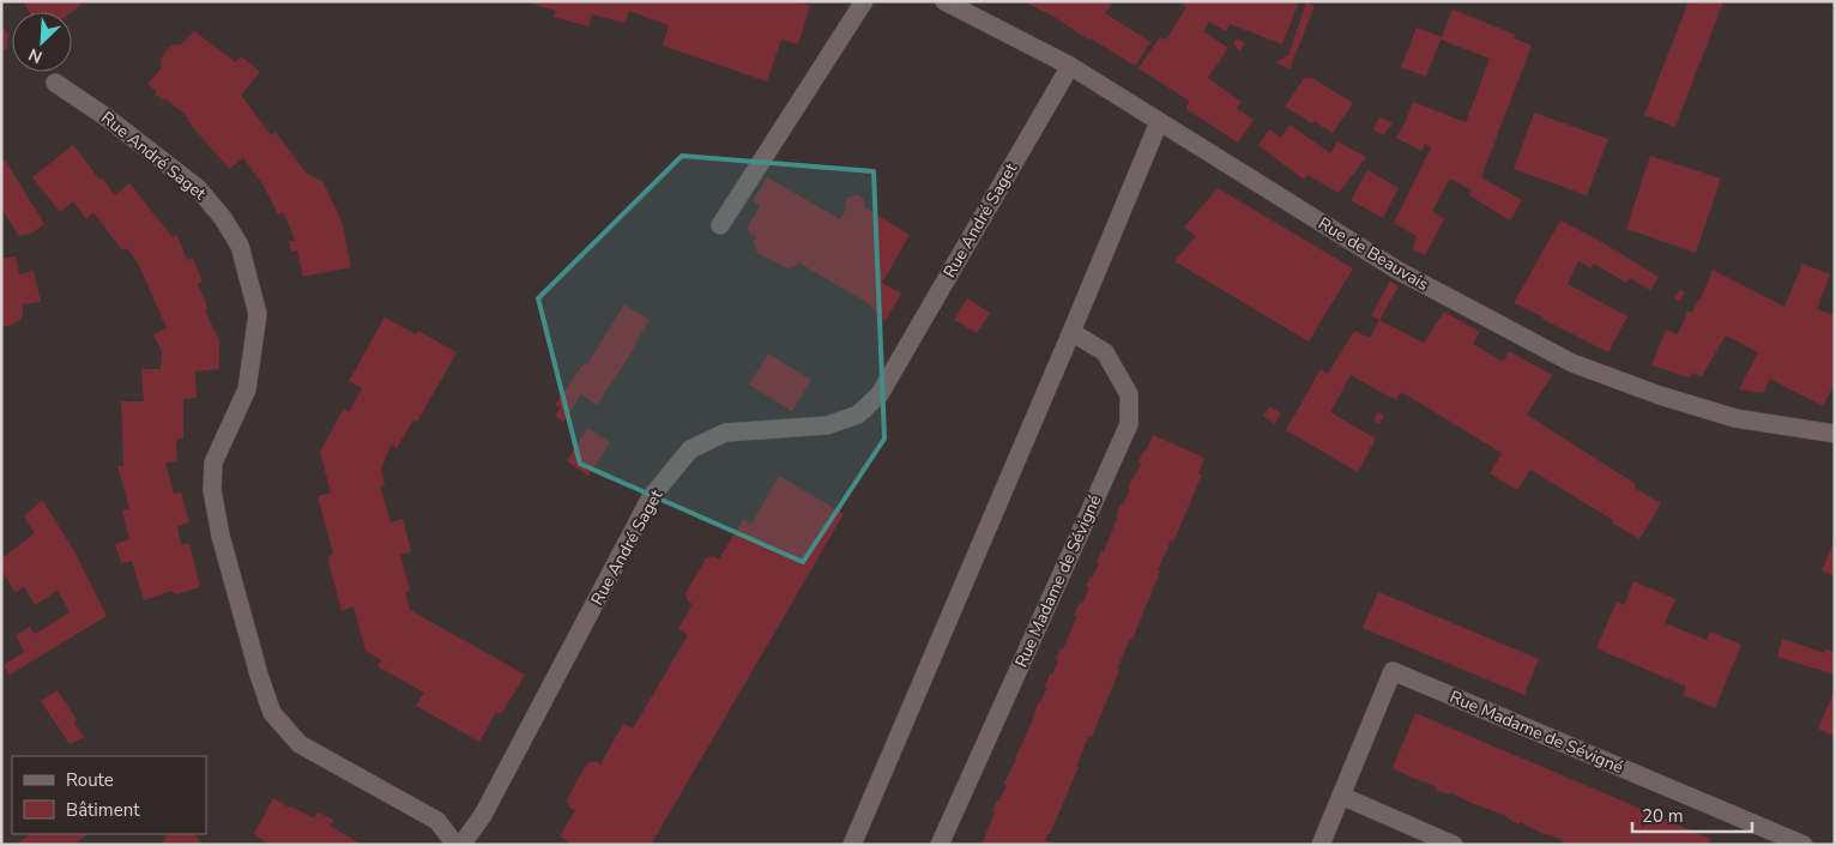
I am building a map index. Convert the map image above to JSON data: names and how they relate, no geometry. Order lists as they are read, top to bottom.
{
  "streets": {
    "street": ["Rue André Saget", "Rue de Beauvais", "Rue Madame de Sévigné"]
  },
  "crossings": [
    ["Rue André Saget", "Rue de Beauvais"]
  ],
  "legend": ["Route", "Bâtiment"],
  "scale_bar": "20 m",
  "north": "bottom left"
}
